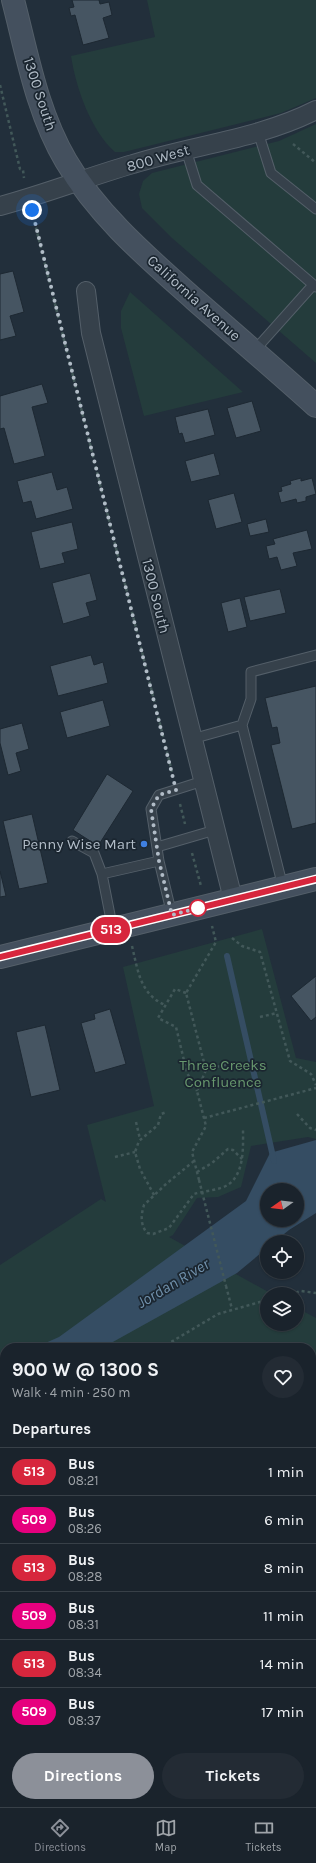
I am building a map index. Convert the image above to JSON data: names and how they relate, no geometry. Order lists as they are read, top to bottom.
{
  "streets": {
    "main road": ["1300 South", "California Avenue"],
    "street": ["800 West"]
  },
  "crossings": [
    ["1300 South", "800 West"],
    ["1300 South", "California Avenue"],
    ["800 West", "California Avenue"]
  ],
  "water": ["Jordan River"],
  "parks": ["Three Creeks Confluence"],
  "places": ["Penny Wise Mart"],
  "lines": ["bus line 513"],
  "north": "left",
  "page": {
    "on_map": "513",
    "heading": [
      ["900 W @ 1300 S", "Walk · 4 min · 250 m"],
      "Departures"
    ],
    "list": [
      {
        "mark": "513",
        "name": "Bus",
        "note": "08:21",
        "value": "1 min"
      },
      {
        "mark": "509",
        "name": "Bus",
        "note": "08:26",
        "value": "6 min"
      },
      {
        "mark": "513",
        "name": "Bus",
        "note": "08:28",
        "value": "8 min"
      },
      {
        "mark": "509",
        "name": "Bus",
        "note": "08:31",
        "value": "11 min"
      },
      {
        "mark": "513",
        "name": "Bus",
        "note": "08:34",
        "value": "14 min"
      },
      {
        "mark": "509",
        "name": "Bus",
        "note": "08:37",
        "value": "17 min"
      }
    ],
    "buttons": ["Directions", "Tickets"],
    "tabs": ["Directions", "Map", "Tickets"]
  }
}
